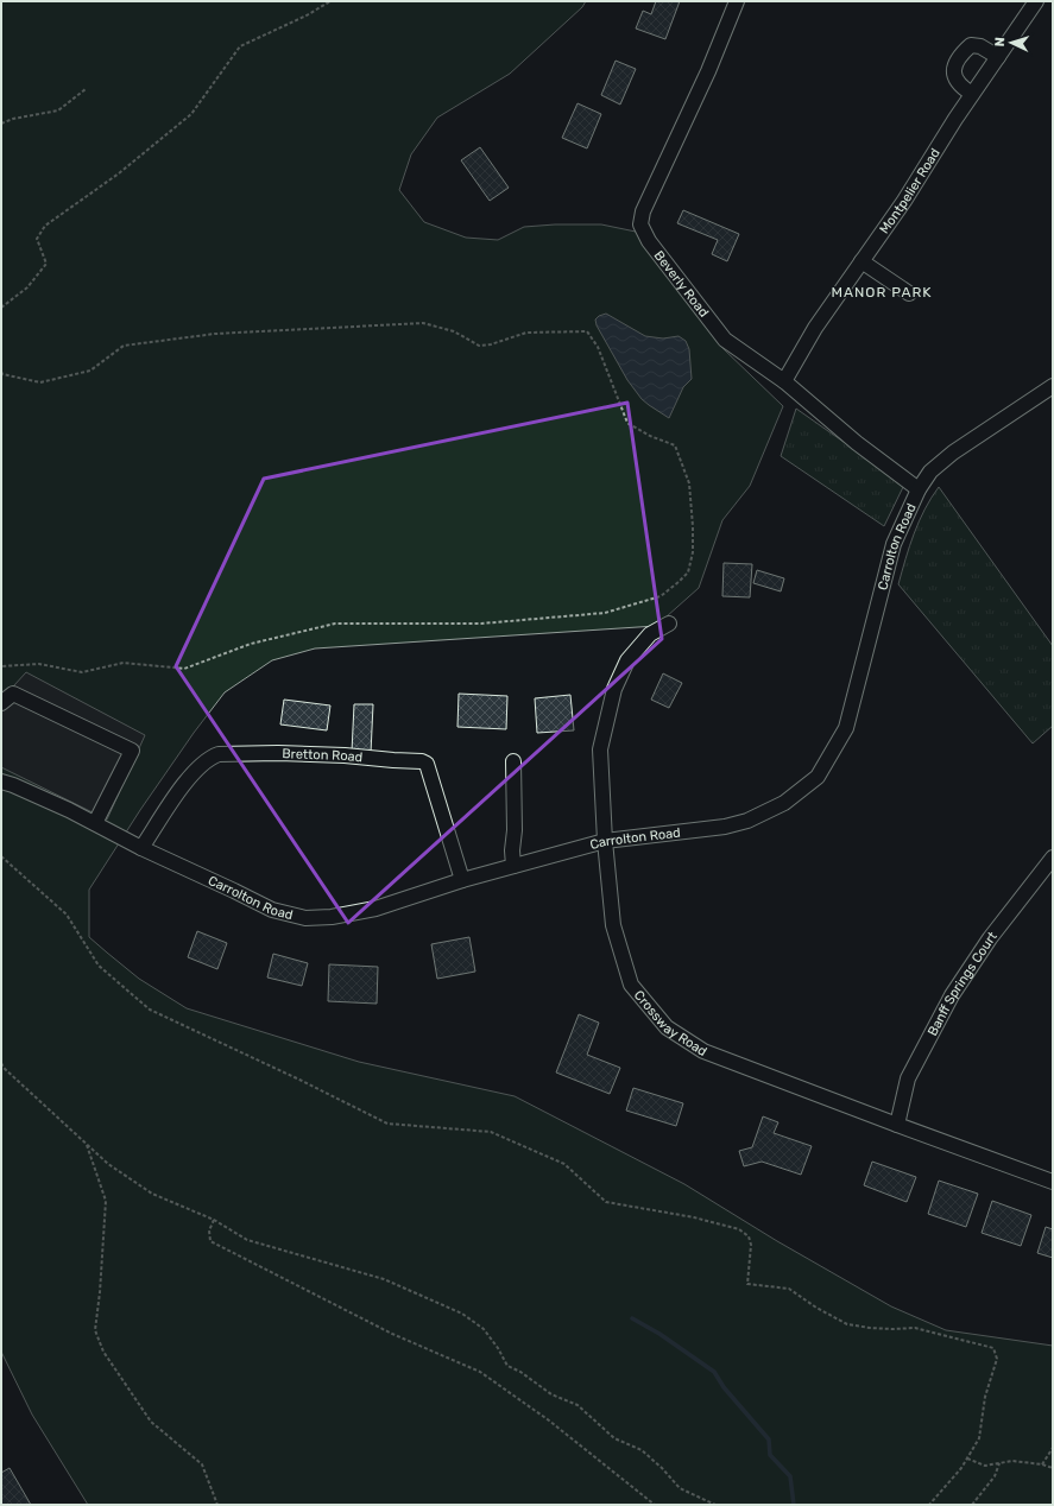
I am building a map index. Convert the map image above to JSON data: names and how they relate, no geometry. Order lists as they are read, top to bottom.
{
  "streets": {
    "street": [
      "Montpelier Road",
      "Beverly Road",
      "Carrolton Road",
      "Bretton Road",
      "Banff Springs Court",
      "Crossway Road"
    ]
  },
  "crossings": [
    ["Montpelier Road", "Beverly Road"],
    ["Beverly Road", "Carrolton Road"],
    ["Carrolton Road", "Bretton Road"],
    ["Carrolton Road", "Crossway Road"],
    ["Banff Springs Court", "Crossway Road"]
  ],
  "districts": ["MANOR PARK"],
  "north": "left"
}
